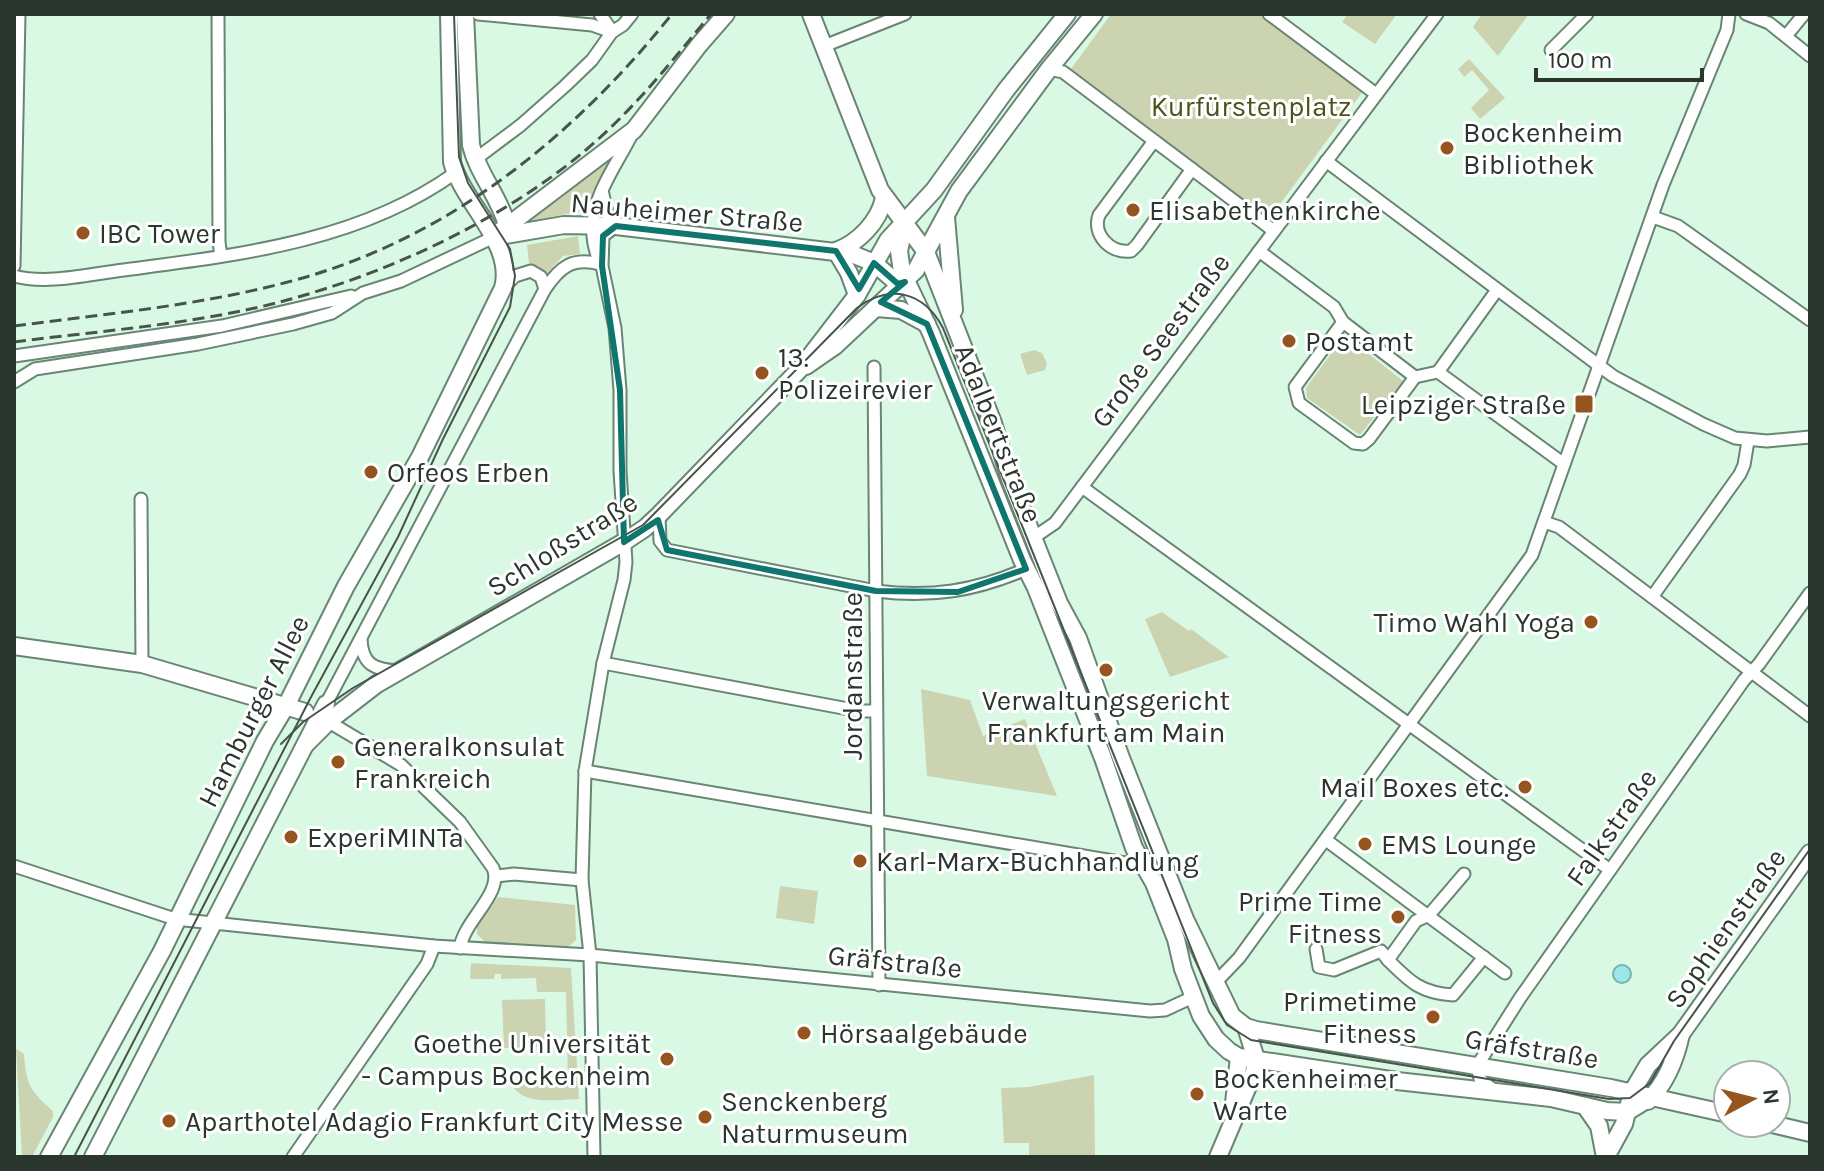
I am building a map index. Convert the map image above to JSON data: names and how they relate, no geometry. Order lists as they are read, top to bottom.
{
  "streets": {
    "street": [
      "Nauheimer Straße",
      "Große Seestraße",
      "Adalbertstraße",
      "Schloßstraße",
      "Jordanstraße",
      "Hamburger Allee",
      "Falkstraße",
      "Sophienstraße",
      "Gräfstraße"
    ]
  },
  "crossings": [
    ["Nauheimer Straße", "Adalbertstraße"],
    ["Nauheimer Straße", "Schloßstraße"],
    ["Große Seestraße", "Adalbertstraße"],
    ["Adalbertstraße", "Schloßstraße"],
    ["Adalbertstraße", "Gräfstraße"],
    ["Schloßstraße", "Hamburger Allee"],
    ["Schloßstraße", "Gräfstraße"],
    ["Jordanstraße", "Gräfstraße"],
    ["Hamburger Allee", "Gräfstraße"],
    ["Falkstraße", "Gräfstraße"],
    ["Sophienstraße", "Gräfstraße"]
  ],
  "parks": ["Kurfürstenplatz"],
  "places": {
    "other": [
      "Bockenheim Bibliothek",
      "Elisabethenkirche",
      "IBC Tower",
      "Postamt",
      "13. Polizeirevier",
      "Orfeos Erben",
      "Timo Wahl Yoga",
      "Verwaltungsgericht Frankfurt am Main",
      "Generalkonsulat Frankreich",
      "Mail Boxes etc.",
      "ExperiMINTa",
      "EMS Lounge",
      "Karl-Marx-Buchhandlung",
      "Prime Time Fitness",
      "Primetime Fitness",
      "Hörsaalgebäude",
      "Goethe Universität - Campus Bockenheim",
      "Bockenheimer Warte",
      "Senckenberg Naturmuseum",
      "Aparthotel Adagio Frankfurt City Messe"
    ],
    "transit": ["Leipziger Straße"]
  },
  "scale_bar": "100 m",
  "north": "right"
}
